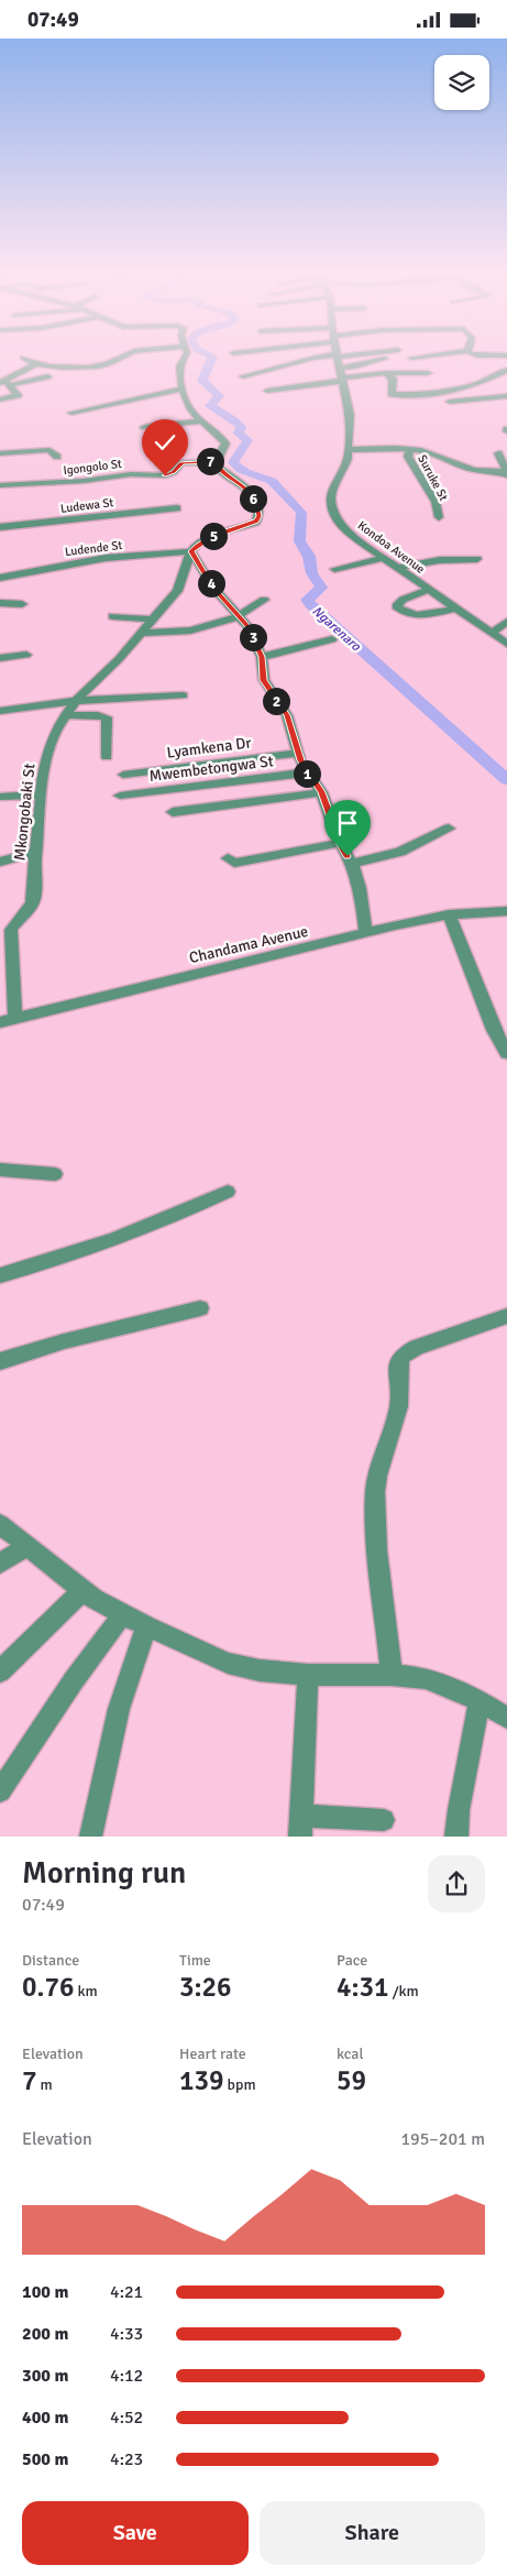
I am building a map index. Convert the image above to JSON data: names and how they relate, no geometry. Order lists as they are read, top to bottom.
{
  "streets": {
    "street": [
      "Igongolo St",
      "Suruke St",
      "Ludewa St",
      "Kondoa Avenue",
      "Ludende St",
      "Lyamkena Dr",
      "Mwembetongwa St",
      "Mkongobaki St",
      "Chandama Avenue"
    ]
  },
  "crossings": [
    ["Ludende St", "Mkongobaki St"],
    ["Mkongobaki St", "Chandama Avenue"]
  ],
  "water": ["Ngarenaro"],
  "page": {
    "status": "07:49",
    "pins": [
      "7",
      "6",
      "5",
      "4",
      "3",
      "2",
      "1"
    ],
    "heading": ["Morning run", "07:49"],
    "stats": [
      ["Distance", "0.76 km"],
      ["Time", "3:26"],
      ["Pace", "4:31 /km"],
      ["Elevation", "7 m"],
      ["Heart rate", "139 bpm"],
      ["kcal", "59"]
    ],
    "chart": ["Elevation", "195–201 m"],
    "list": [
      {
        "name": "100 m",
        "note": "4:21"
      },
      {
        "name": "200 m",
        "note": "4:33"
      },
      {
        "name": "300 m",
        "note": "4:12"
      },
      {
        "name": "400 m",
        "note": "4:52"
      },
      {
        "name": "500 m",
        "note": "4:23"
      }
    ],
    "buttons": ["Save", "Share"]
  }
}
